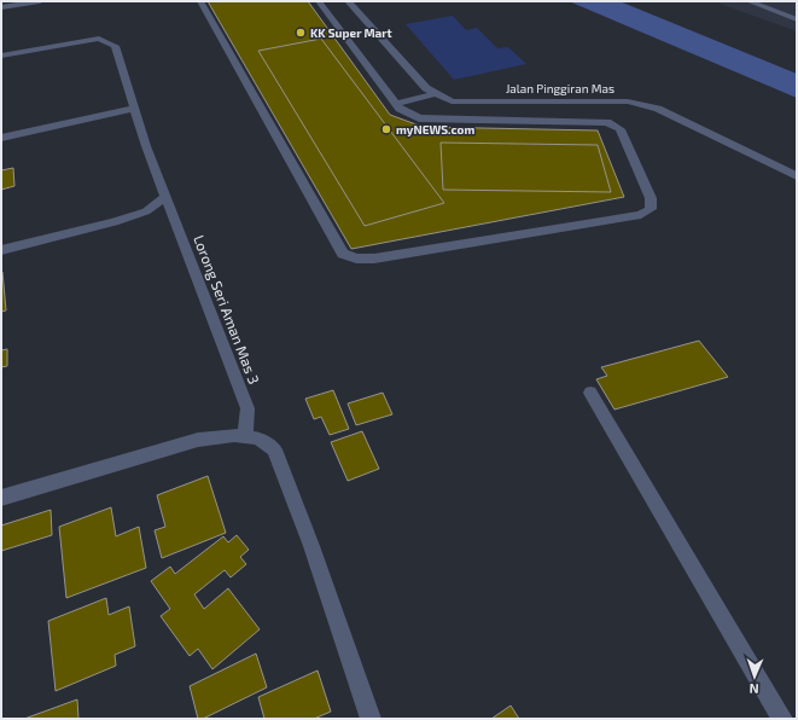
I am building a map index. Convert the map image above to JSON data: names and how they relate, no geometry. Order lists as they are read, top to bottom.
{
  "streets": {
    "street": ["Jalan Pinggiran Mas", "Lorong Seri Aman Mas 3"]
  },
  "places": ["KK Super Mart", "myNEWS.com"],
  "north": "bottom"
}
